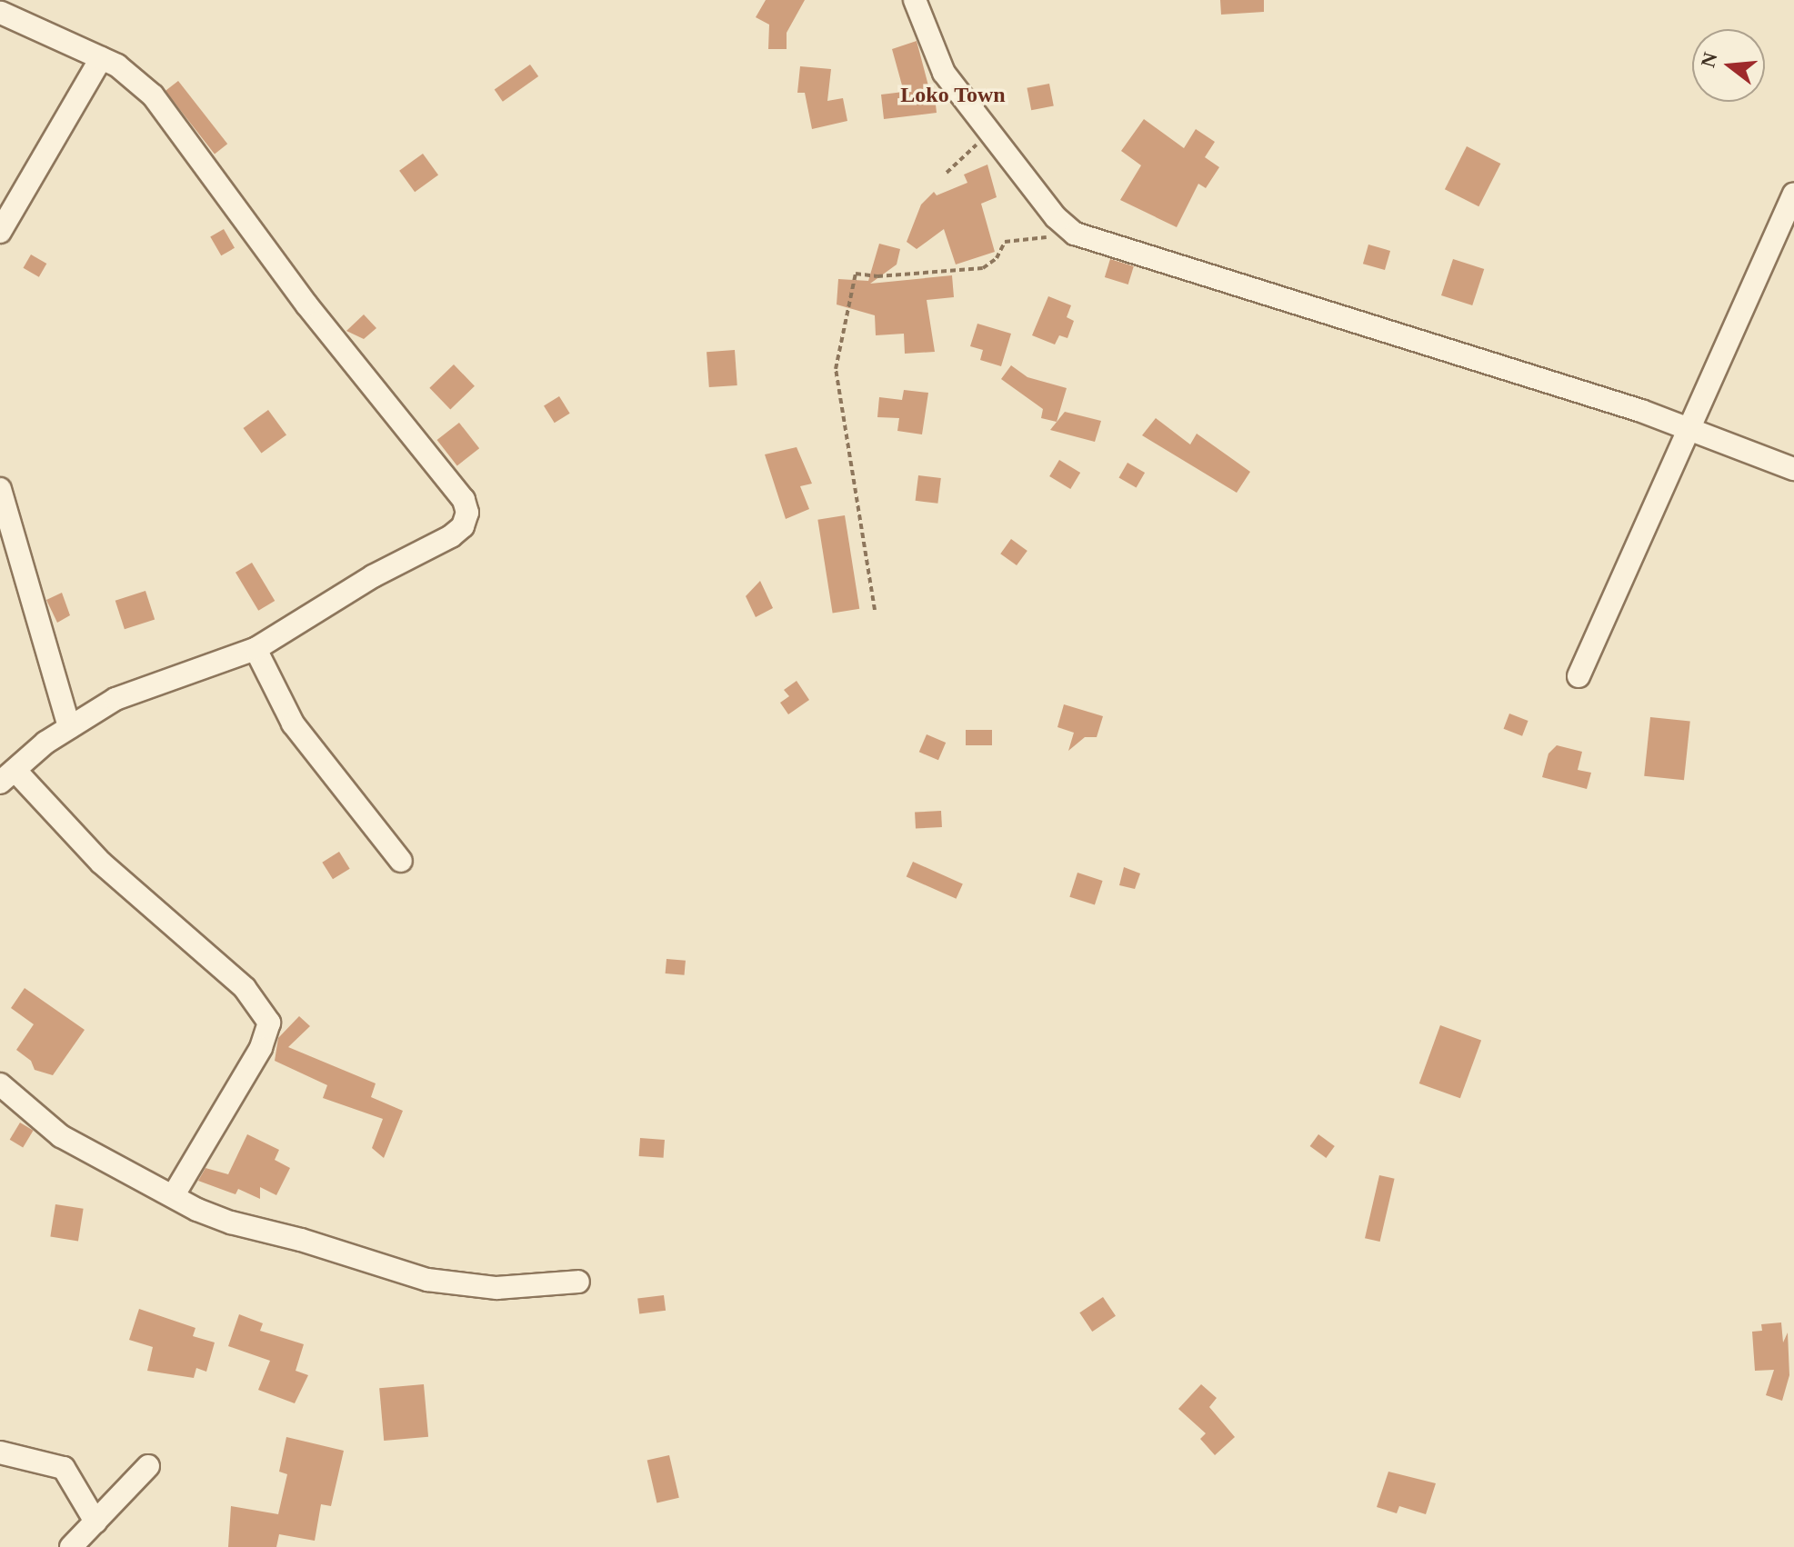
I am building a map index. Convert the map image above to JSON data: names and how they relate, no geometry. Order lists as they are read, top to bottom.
{
  "districts": ["Loko Town"],
  "north": "left"
}
